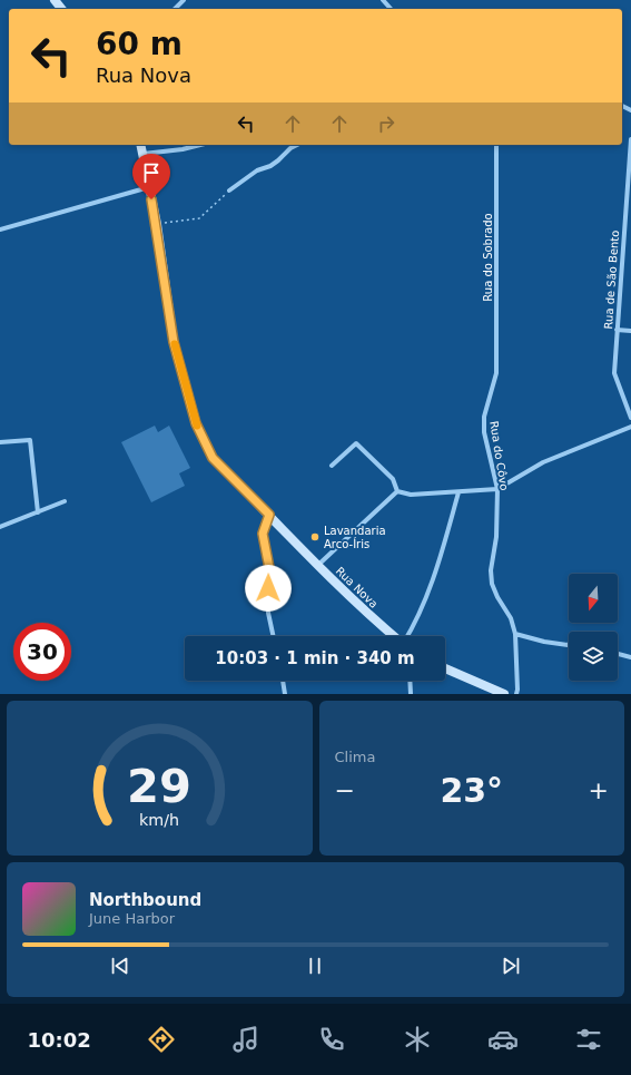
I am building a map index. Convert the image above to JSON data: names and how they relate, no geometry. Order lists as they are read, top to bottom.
{
  "streets": {
    "street": [
      "Rua do Sobrado",
      "Rua de São Bento",
      "Rua do Côvo",
      "Rua Nova"
    ]
  },
  "crossings": [
    ["Rua do Sobrado", "Rua do Côvo"]
  ],
  "places": ["Lavandaria Arco-Íris"],
  "north": "bottom",
  "page": {
    "turn": ["60 m", "Rua Nova"],
    "limit": "30",
    "trip": "10:03 · 1 min · 340 m",
    "tile": "Clima",
    "heat": ["−", "23°", "+"],
    "song": ["Northbound", "June Harbor"],
    "tabs": "10:02",
    "gauge": ["29", "km/h"]
  }
}
